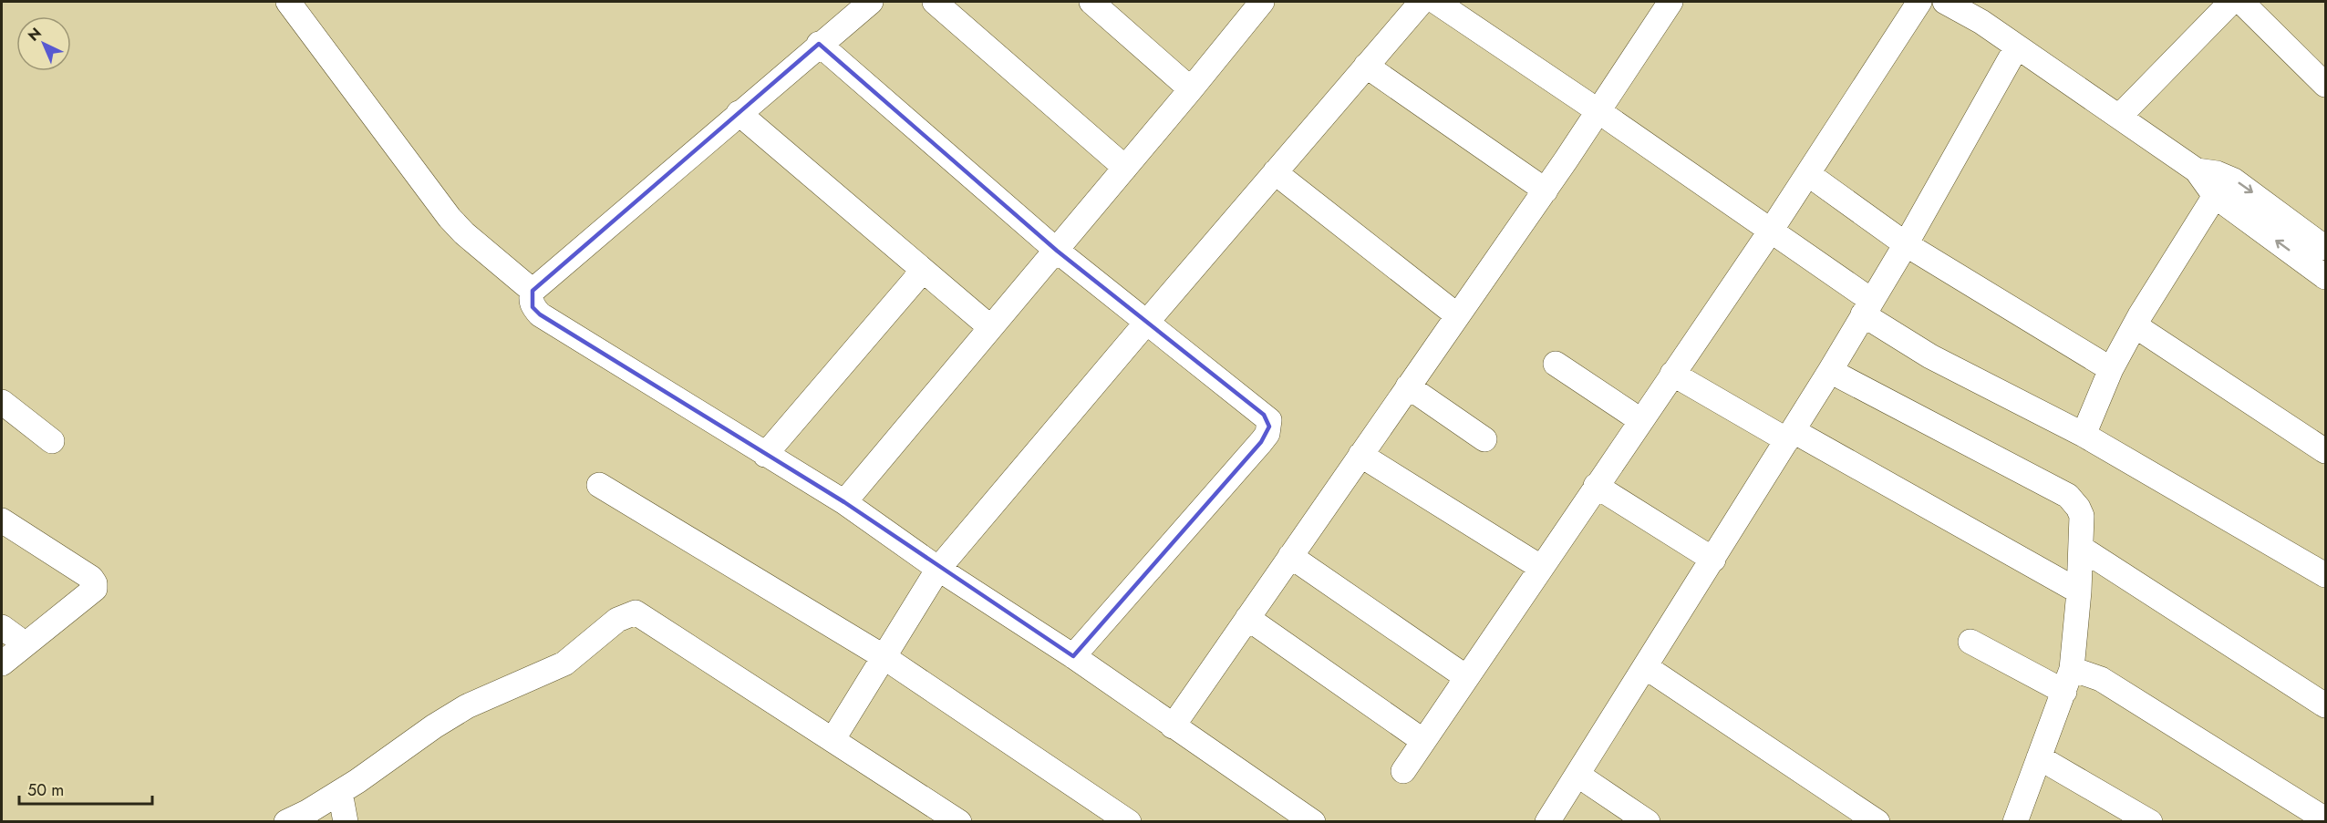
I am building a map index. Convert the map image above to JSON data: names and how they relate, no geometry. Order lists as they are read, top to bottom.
{
  "scale_bar": "50 m",
  "north": "top left"
}
